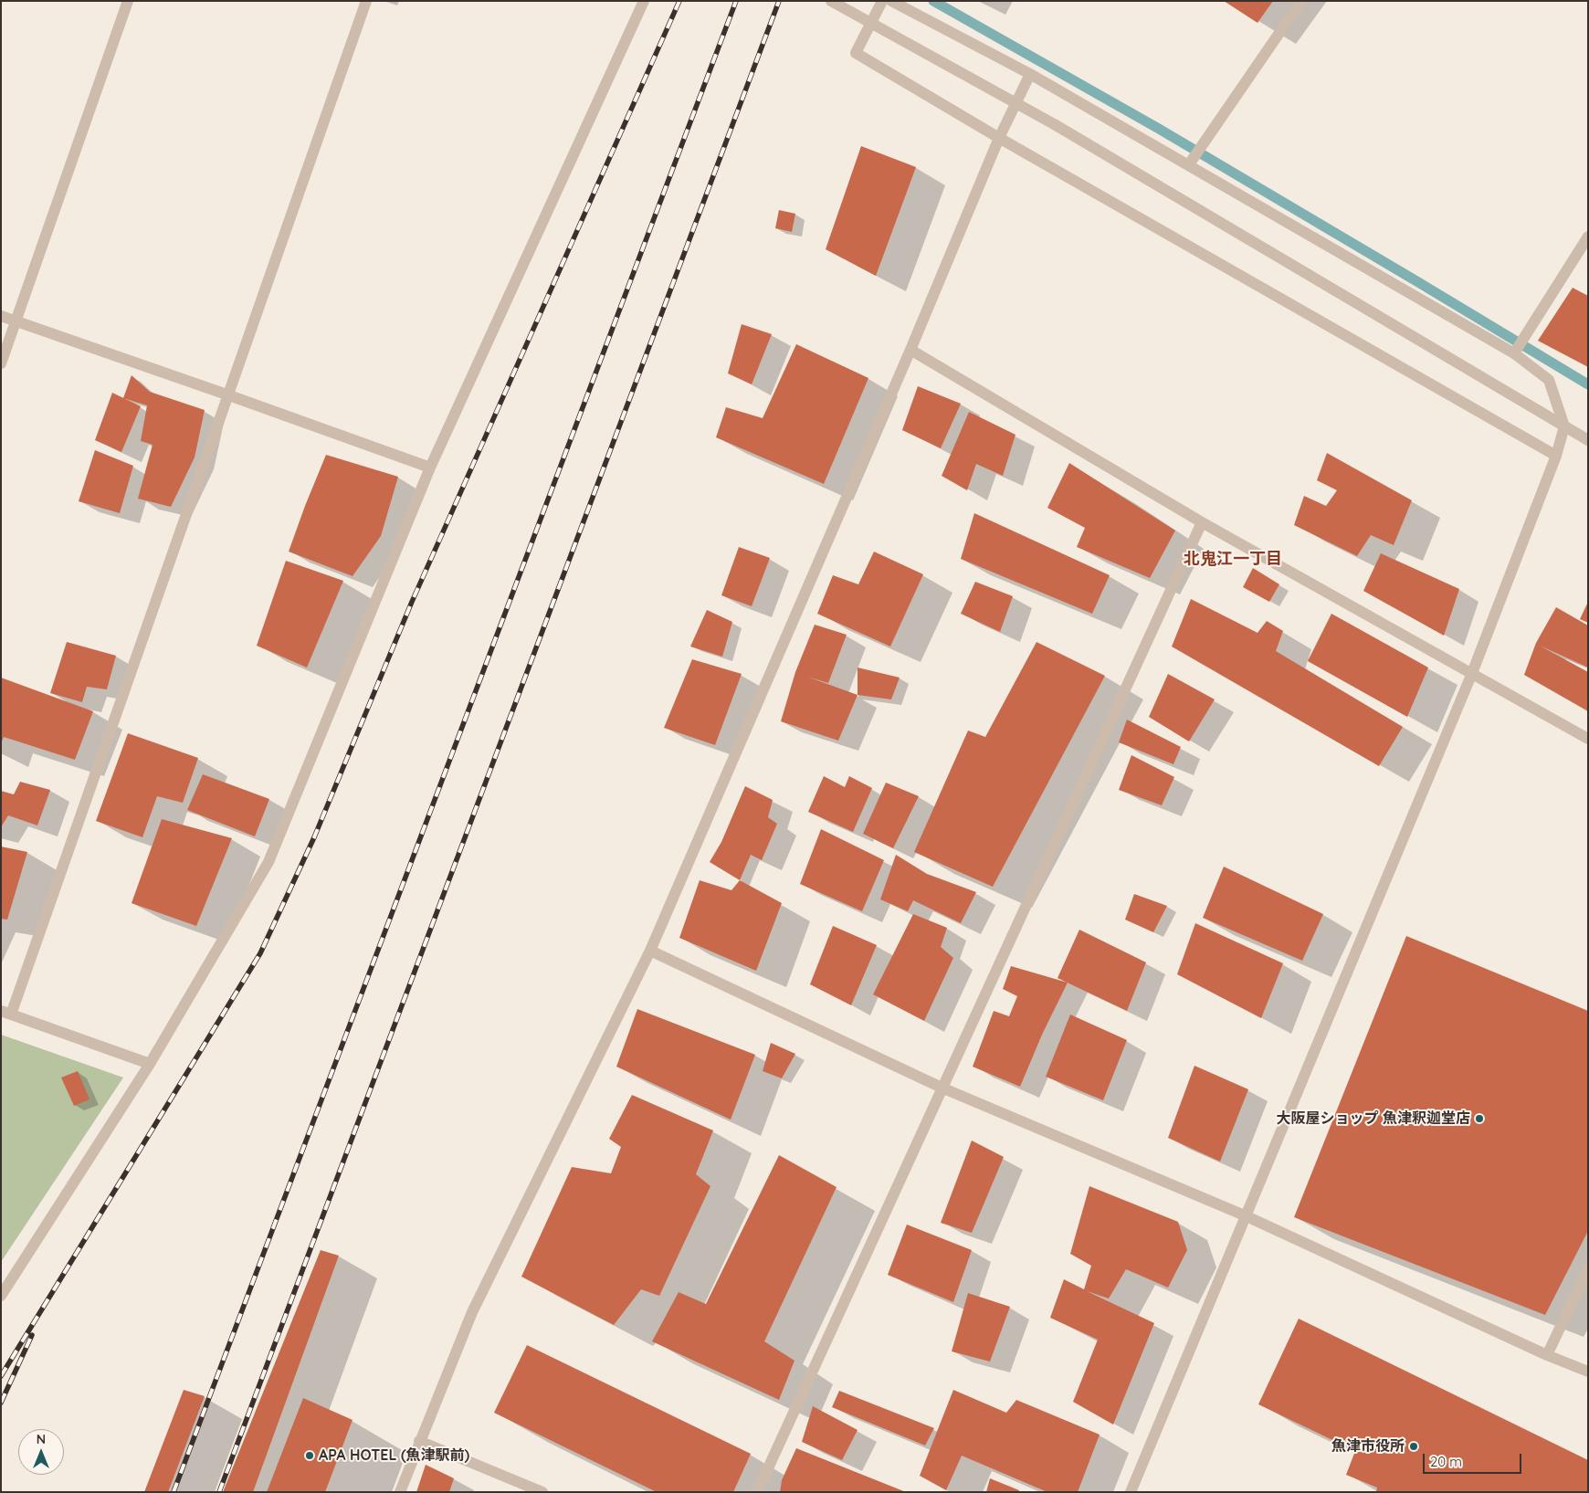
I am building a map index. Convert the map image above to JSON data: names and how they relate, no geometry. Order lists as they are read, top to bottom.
{
  "districts": ["北鬼江一丁目"],
  "places": ["大阪屋ショップ 魚津釈迦堂店", "魚津市役所", "APA HOTEL (魚津駅前)"],
  "scale_bar": "20 m",
  "north": "top"
}
